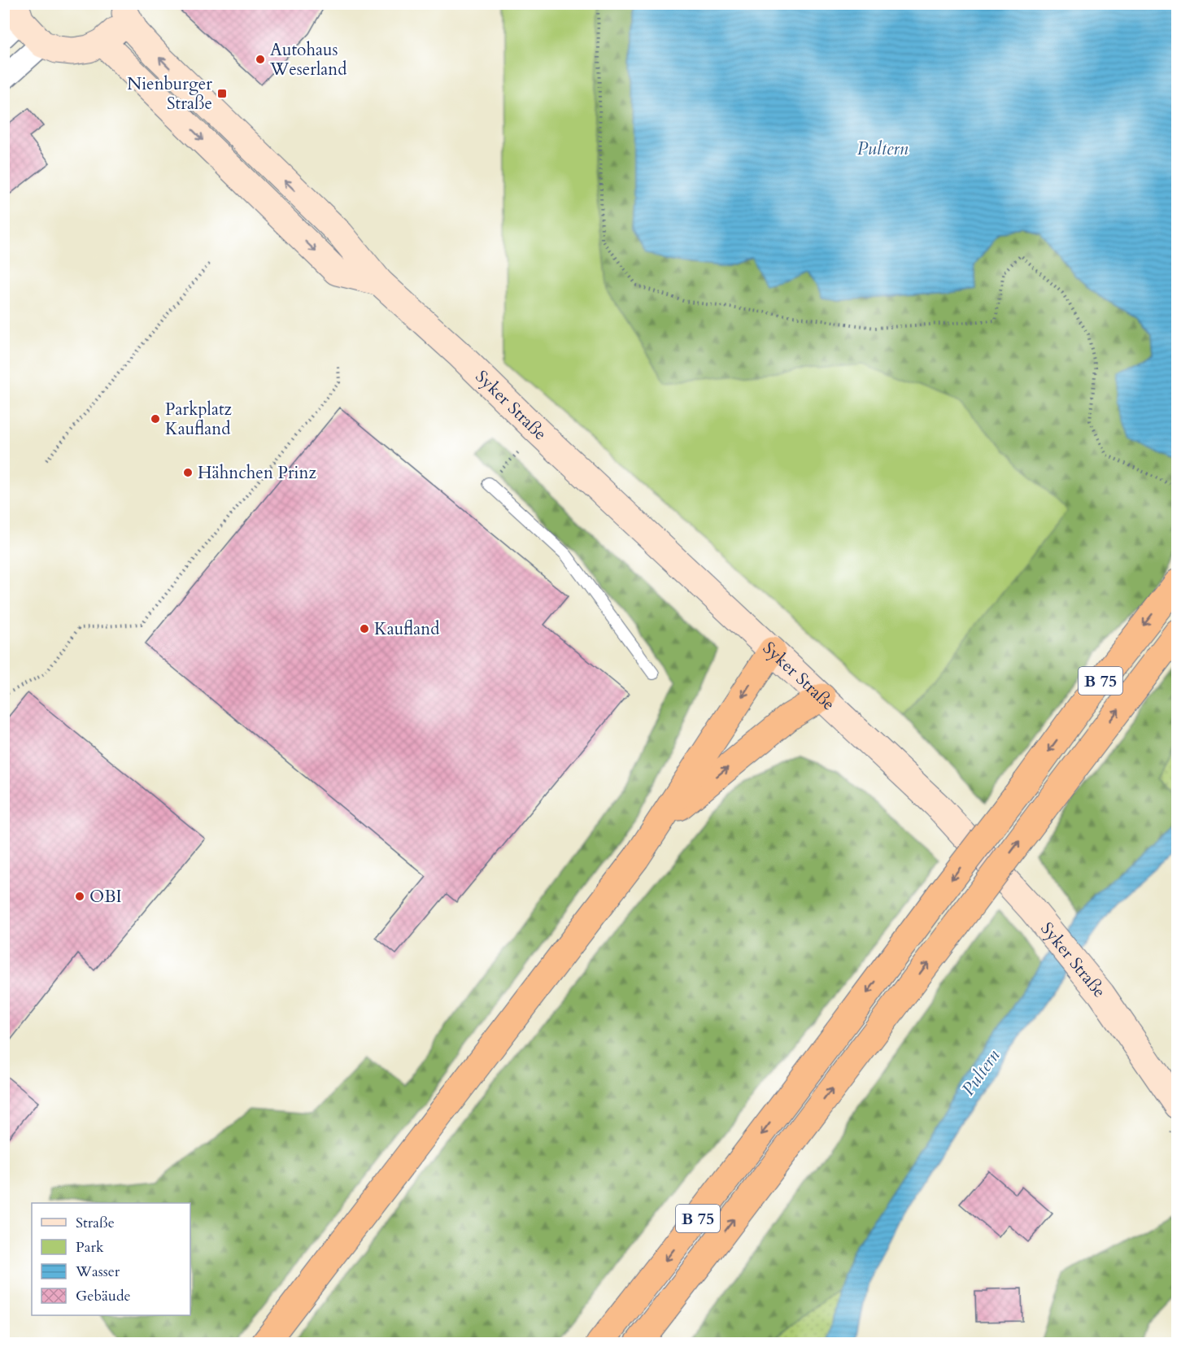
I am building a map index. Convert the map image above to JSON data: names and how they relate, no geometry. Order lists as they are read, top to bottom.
{
  "streets": {
    "highway": ["B 75"],
    "main road": ["Syker Straße"]
  },
  "water": ["Pultern"],
  "places": {
    "other": [
      "Autohaus Weserland",
      "Parkplatz Kaufland",
      "Hähnchen Prinz",
      "Kaufland",
      "OBI"
    ],
    "transit": ["Nienburger Straße"]
  },
  "legend": [
    "Straße",
    "Park",
    "Wasser",
    "Gebäude"
  ]
}
